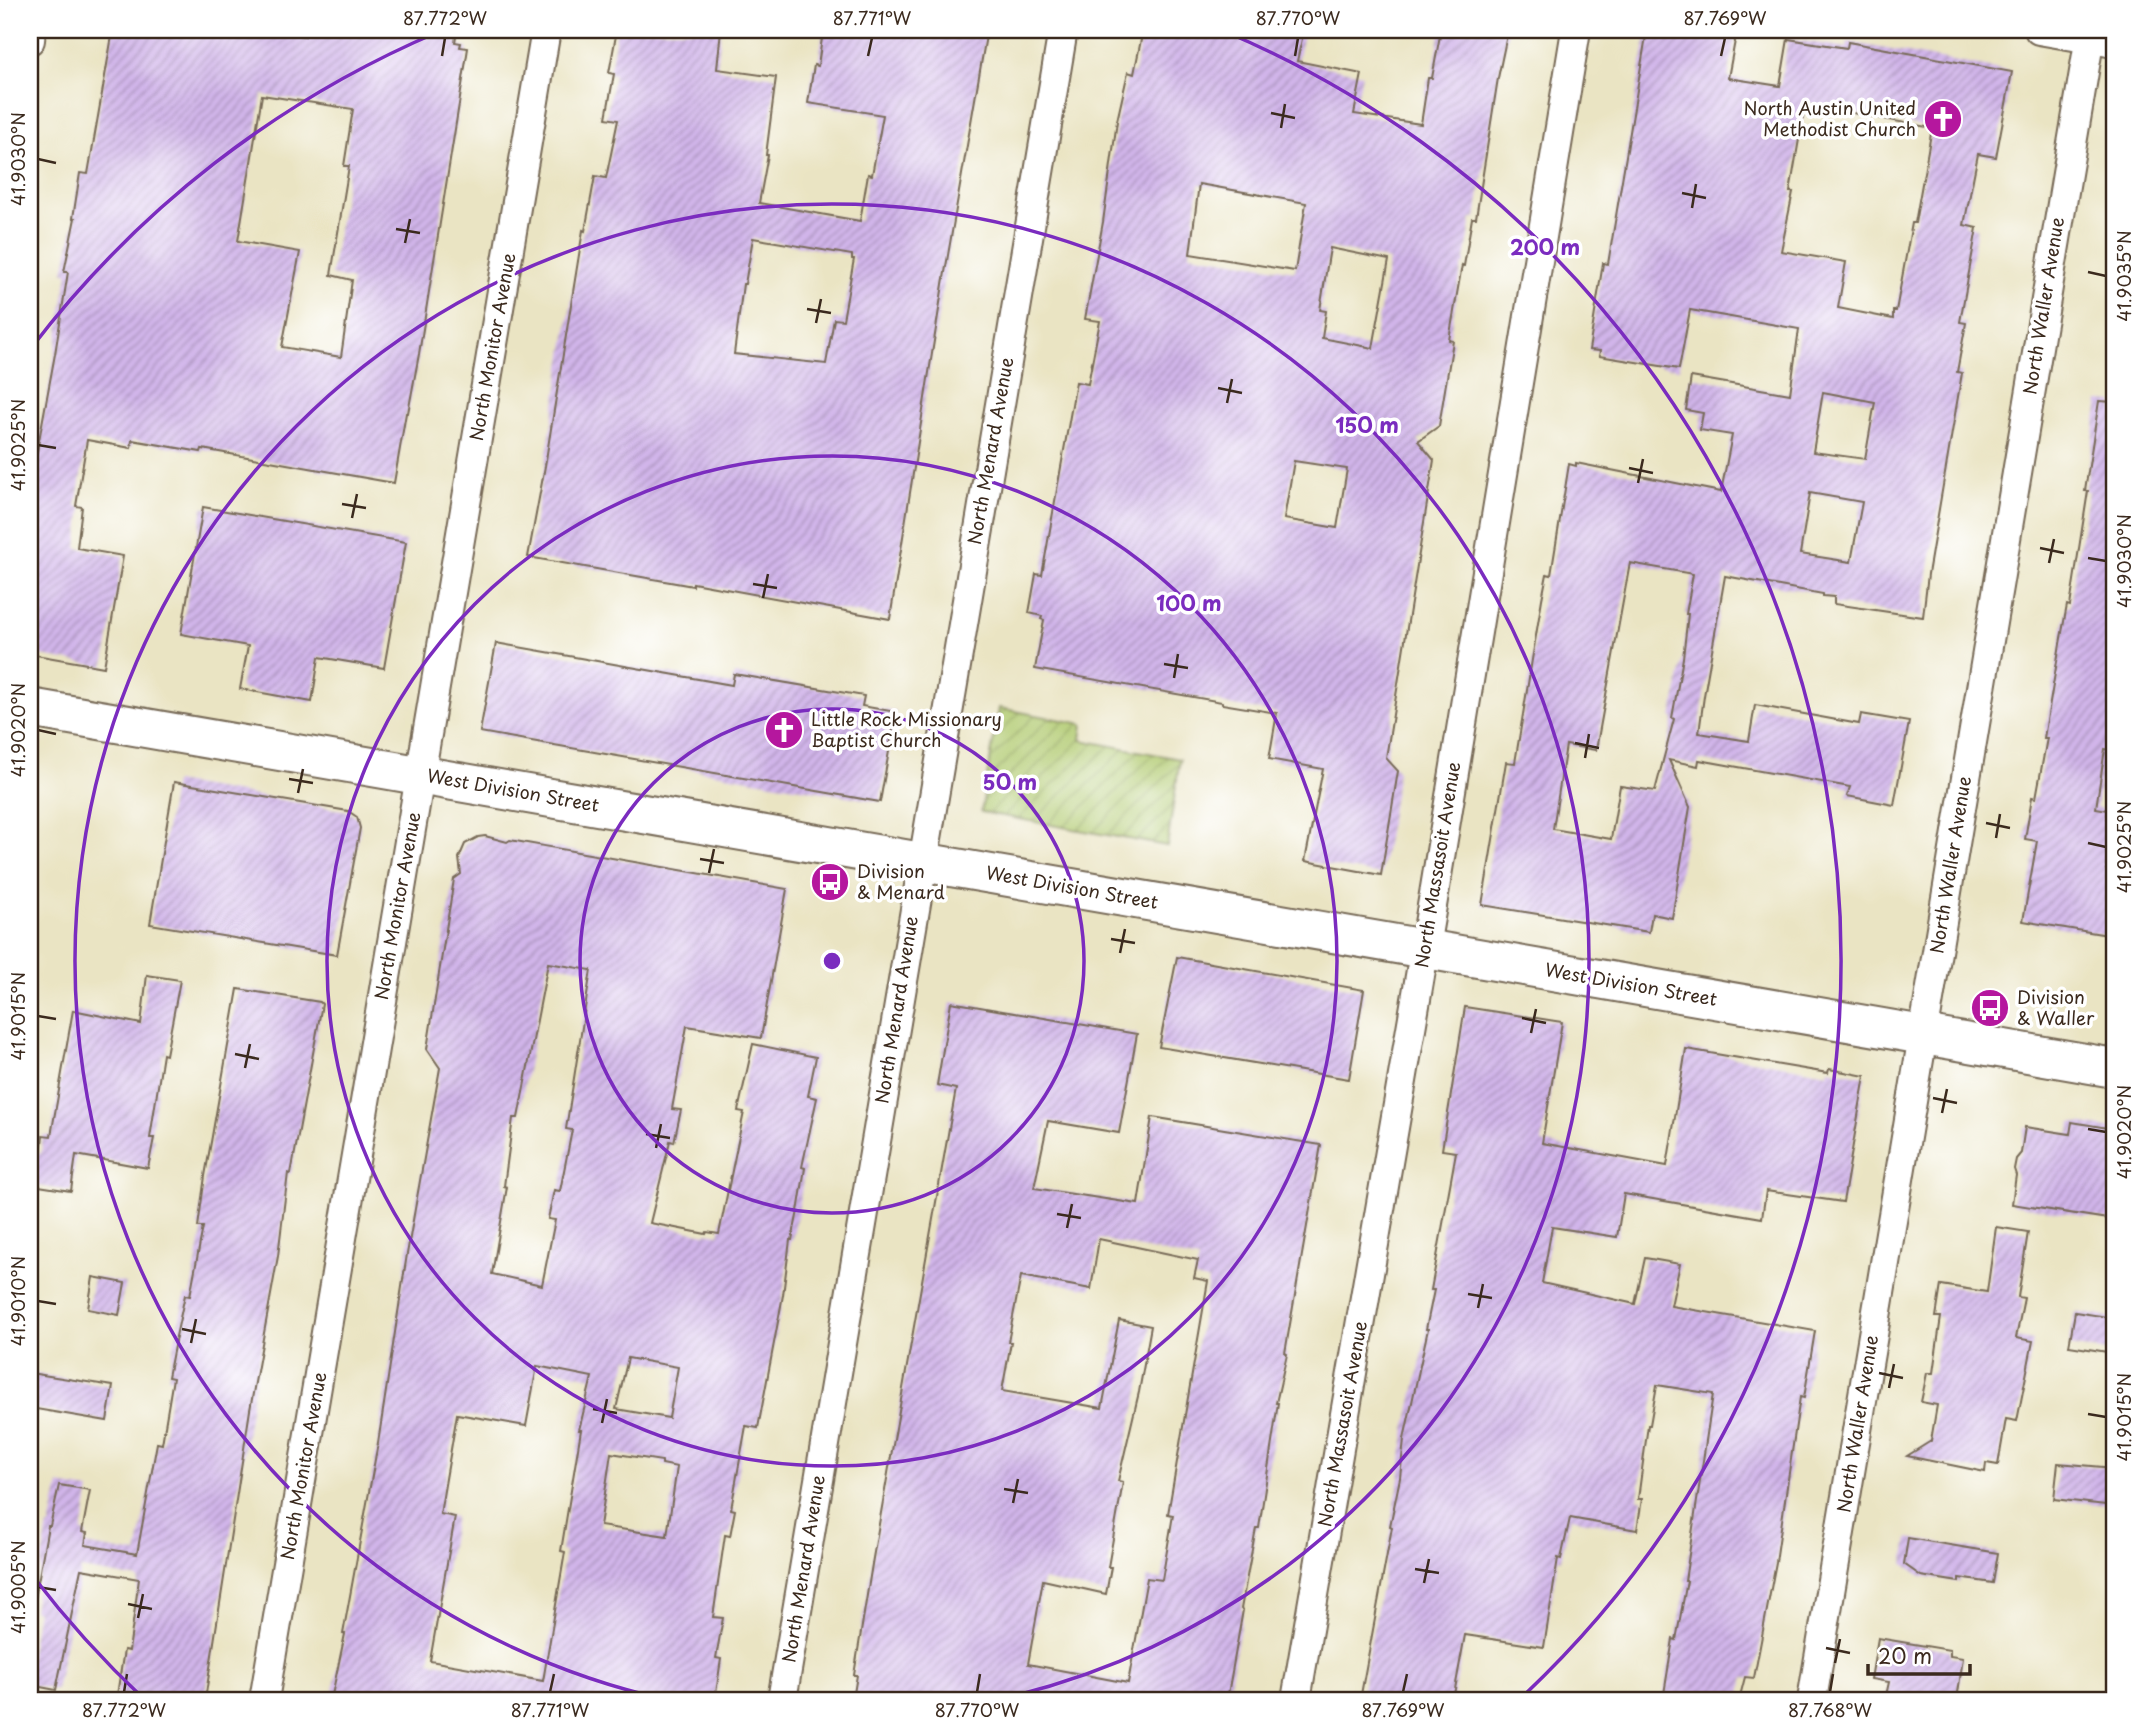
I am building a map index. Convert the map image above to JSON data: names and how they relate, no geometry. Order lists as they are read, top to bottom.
{
  "streets": {
    "main road": ["West Division Street"],
    "street": [
      "North Waller Avenue",
      "North Monitor Avenue",
      "North Menard Avenue",
      "North Massasoit Avenue"
    ]
  },
  "crossings": [
    ["North Waller Avenue", "West Division Street"],
    ["North Monitor Avenue", "West Division Street"],
    ["North Menard Avenue", "West Division Street"],
    ["West Division Street", "North Massasoit Avenue"]
  ],
  "places": {
    "church": ["North Austin United Methodist Church", "Little Rock Missionary Baptist Church"],
    "bus stop": ["Division & Menard", "Division & Waller"]
  },
  "scale_bar": "20 m",
  "coordinates": [
    "87.772°W",
    "87.771°W",
    "87.770°W",
    "87.769°W",
    "41.9030°N",
    "41.9035°N",
    "41.9025°N",
    "41.9020°N",
    "41.9015°N",
    "41.9010°N",
    "41.9005°N",
    "87.768°W"
  ],
  "rings": [
    "200 m",
    "150 m",
    "100 m",
    "50 m"
  ]
}
